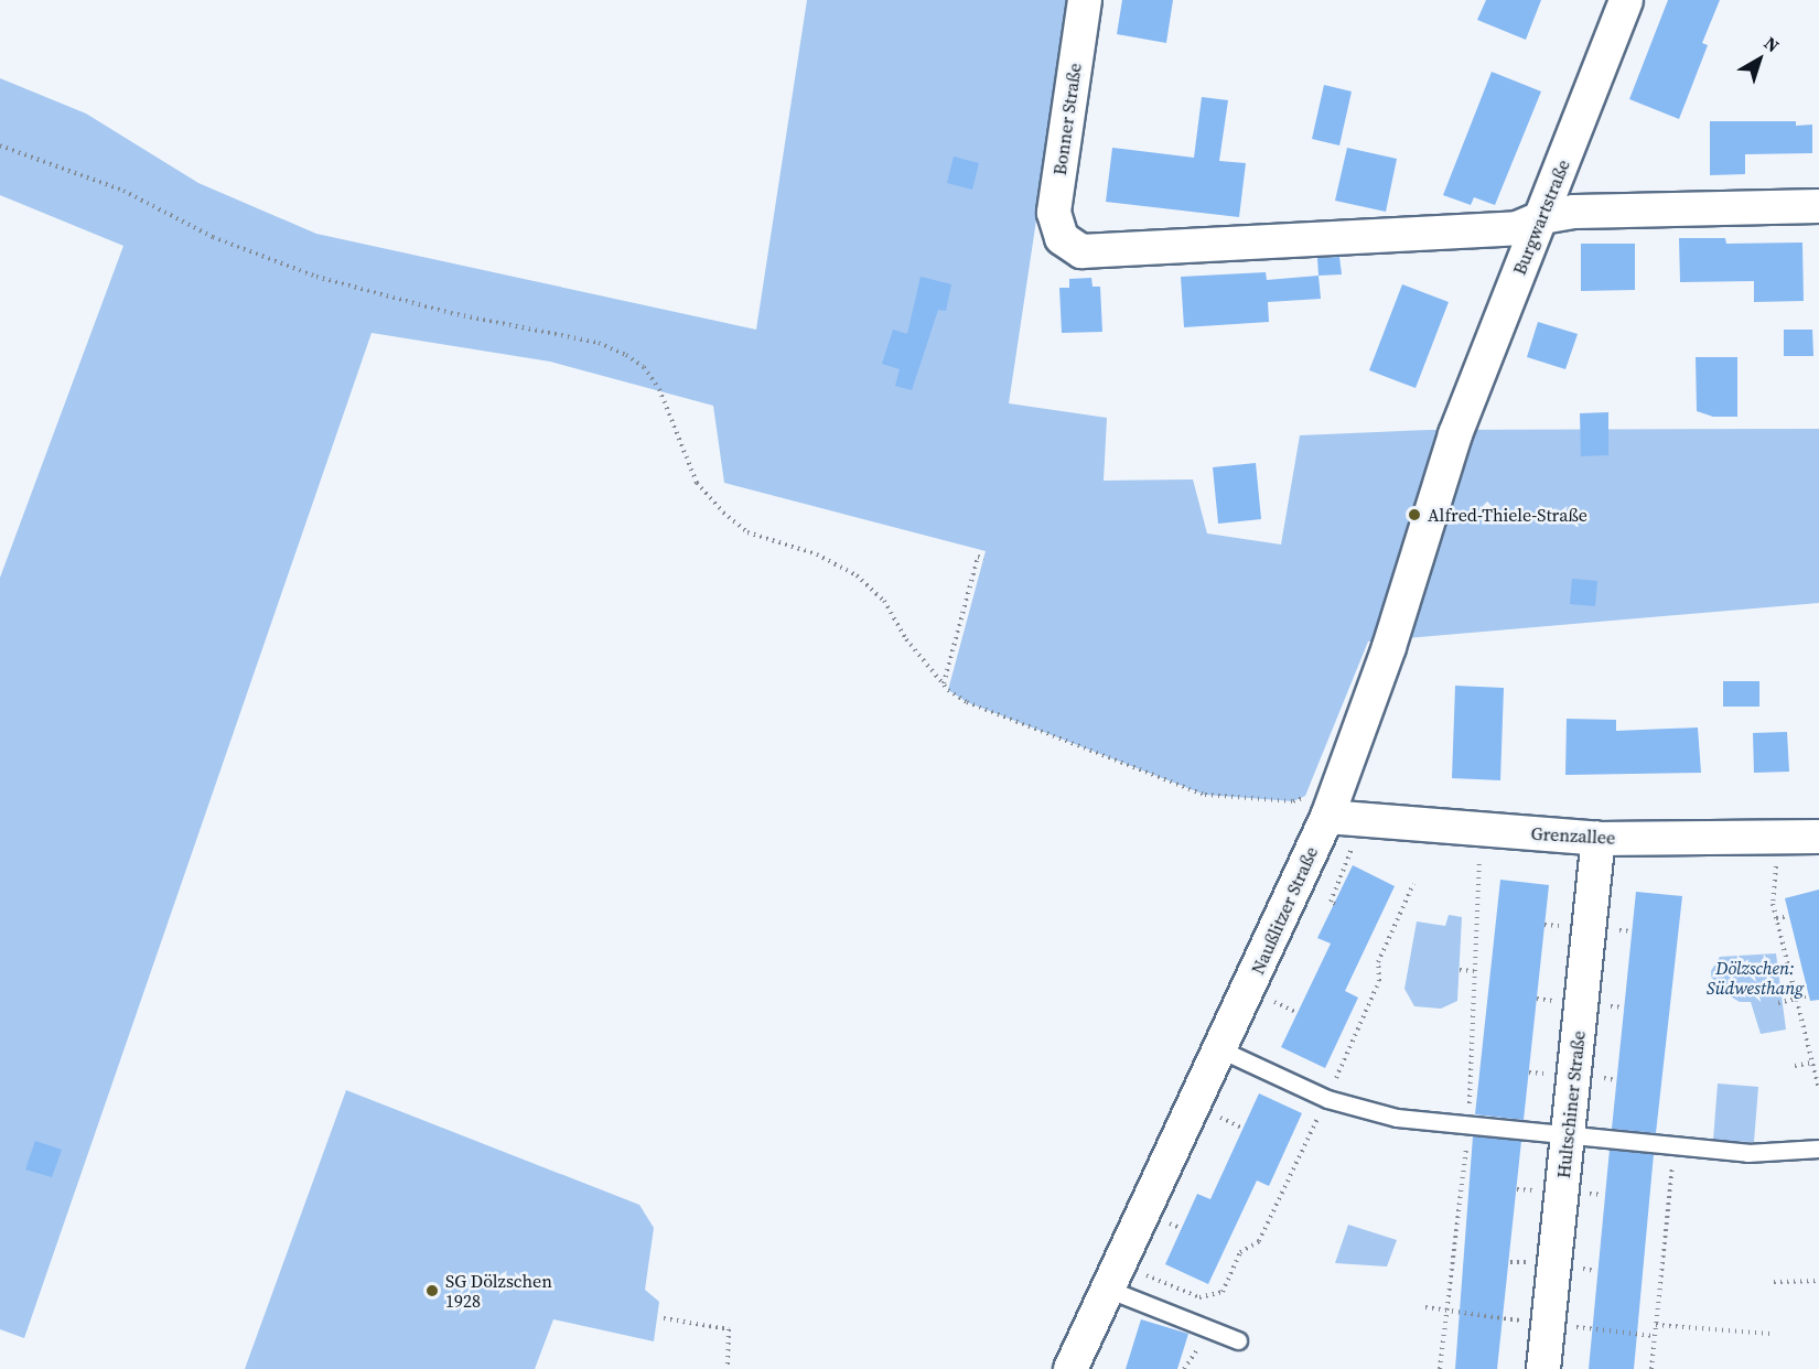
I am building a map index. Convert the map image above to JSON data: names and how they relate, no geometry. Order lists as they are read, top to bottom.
{
  "streets": {
    "street": [
      "Bonner Straße",
      "Burgwartstraße",
      "Grenzallee",
      "Naußlitzer Straße",
      "Hultschiner Straße"
    ]
  },
  "crossings": [
    ["Bonner Straße", "Burgwartstraße"],
    ["Burgwartstraße", "Naußlitzer Straße"],
    ["Grenzallee", "Naußlitzer Straße"],
    ["Grenzallee", "Hultschiner Straße"]
  ],
  "parks": ["Dölzschen: Südwesthang"],
  "places": ["Alfred-Thiele-Straße", "SG Dölzschen 1928"],
  "north": "top right"
}
